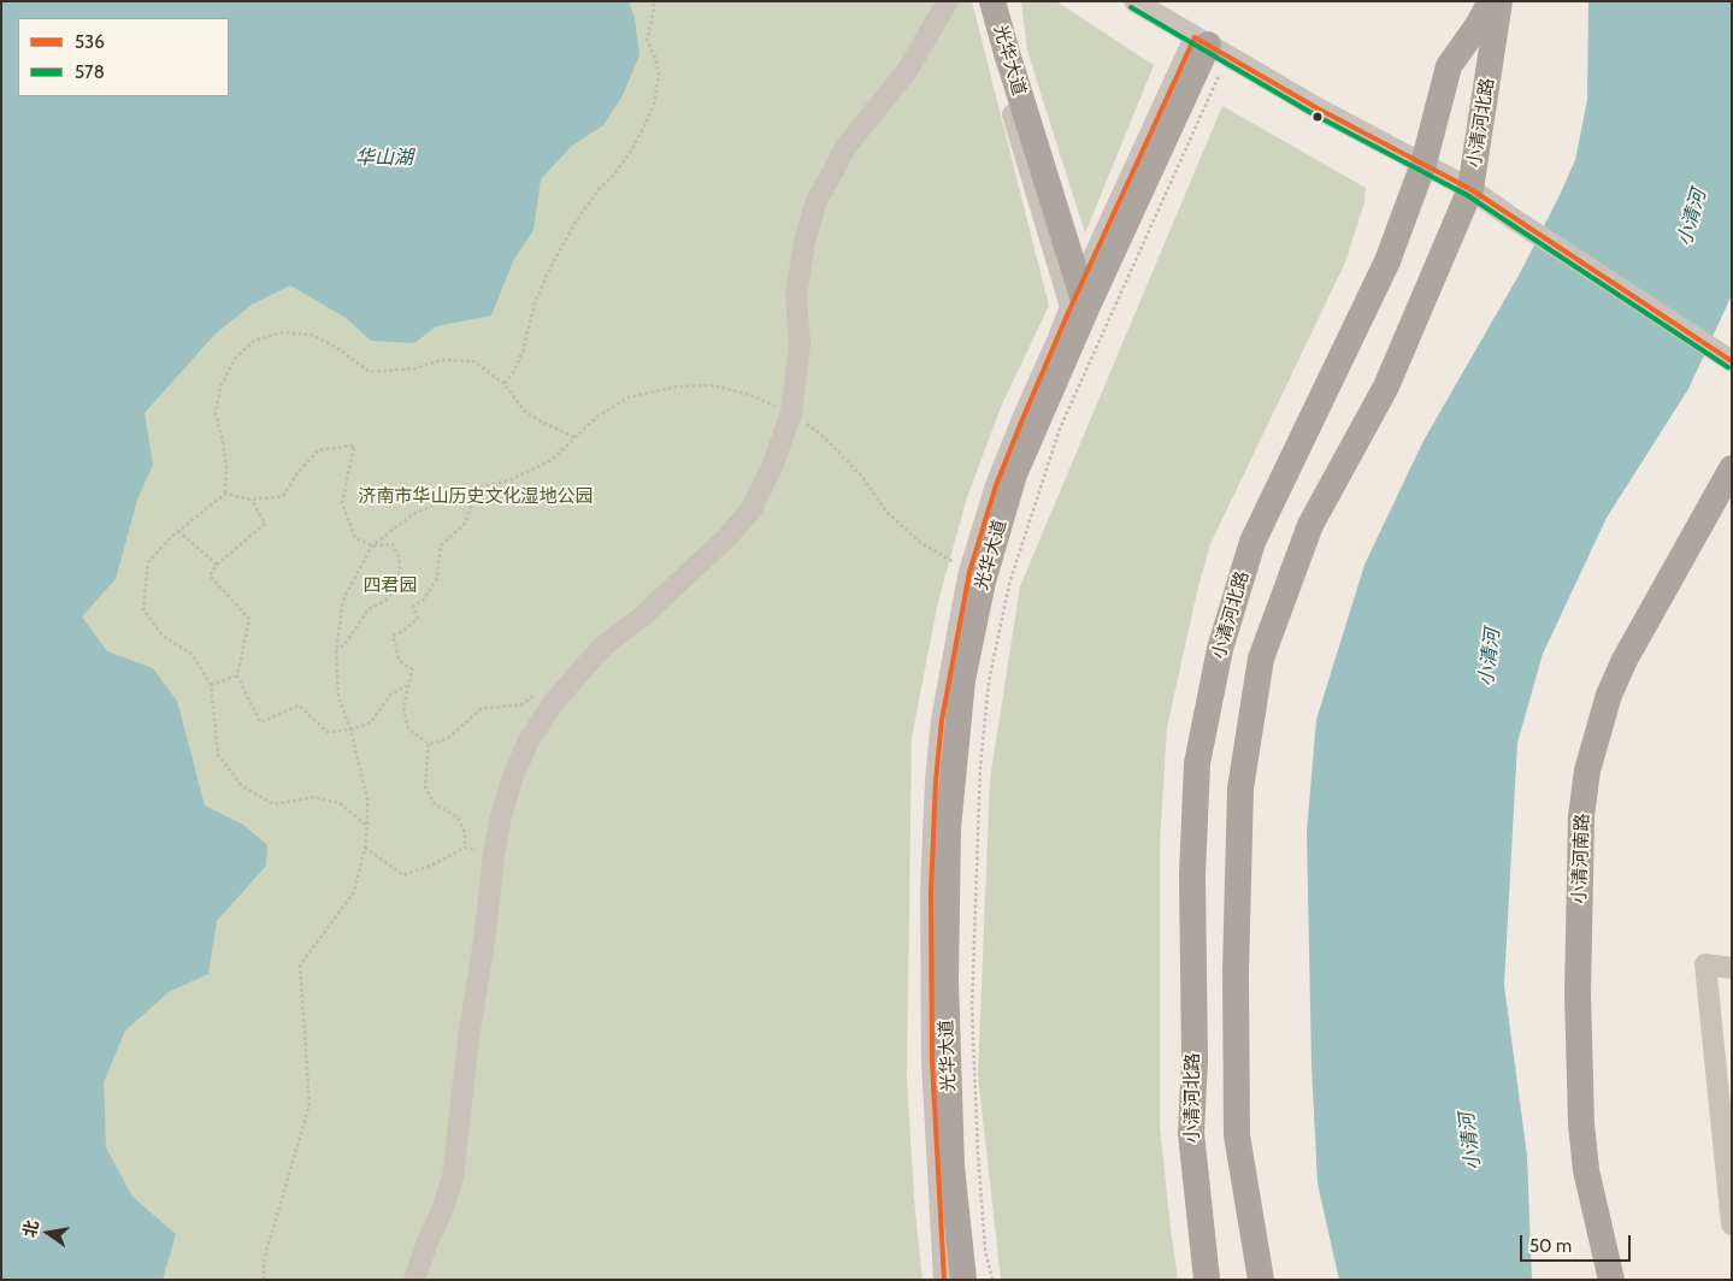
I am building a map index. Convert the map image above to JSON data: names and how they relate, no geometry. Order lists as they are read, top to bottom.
{
  "streets": {
    "main road": ["光华大道", "小清河北路", "小清河南路"]
  },
  "water": ["华山湖", "小清河"],
  "parks": ["济南市华山历史文化湿地公园", "四君园"],
  "lines": ["transit line 578", "transit line 536"],
  "legend": ["536", "578"],
  "scale_bar": "50 m",
  "north": "left"
}
